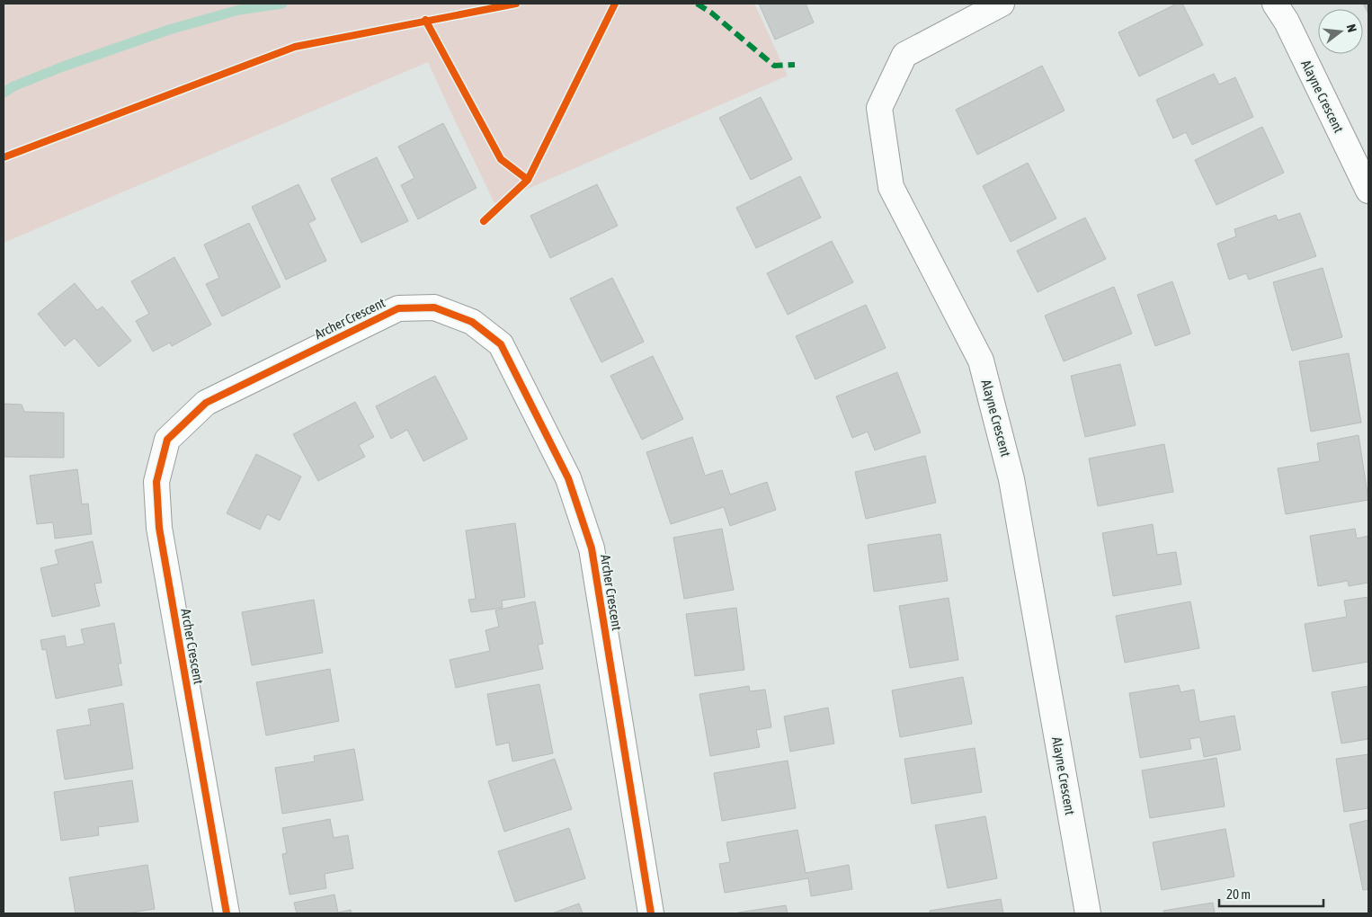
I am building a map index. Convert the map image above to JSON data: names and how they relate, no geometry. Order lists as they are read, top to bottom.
{
  "streets": {
    "street": ["Alayne Crescent", "Archer Crescent"]
  },
  "scale_bar": "20 m",
  "north": "right"
}
